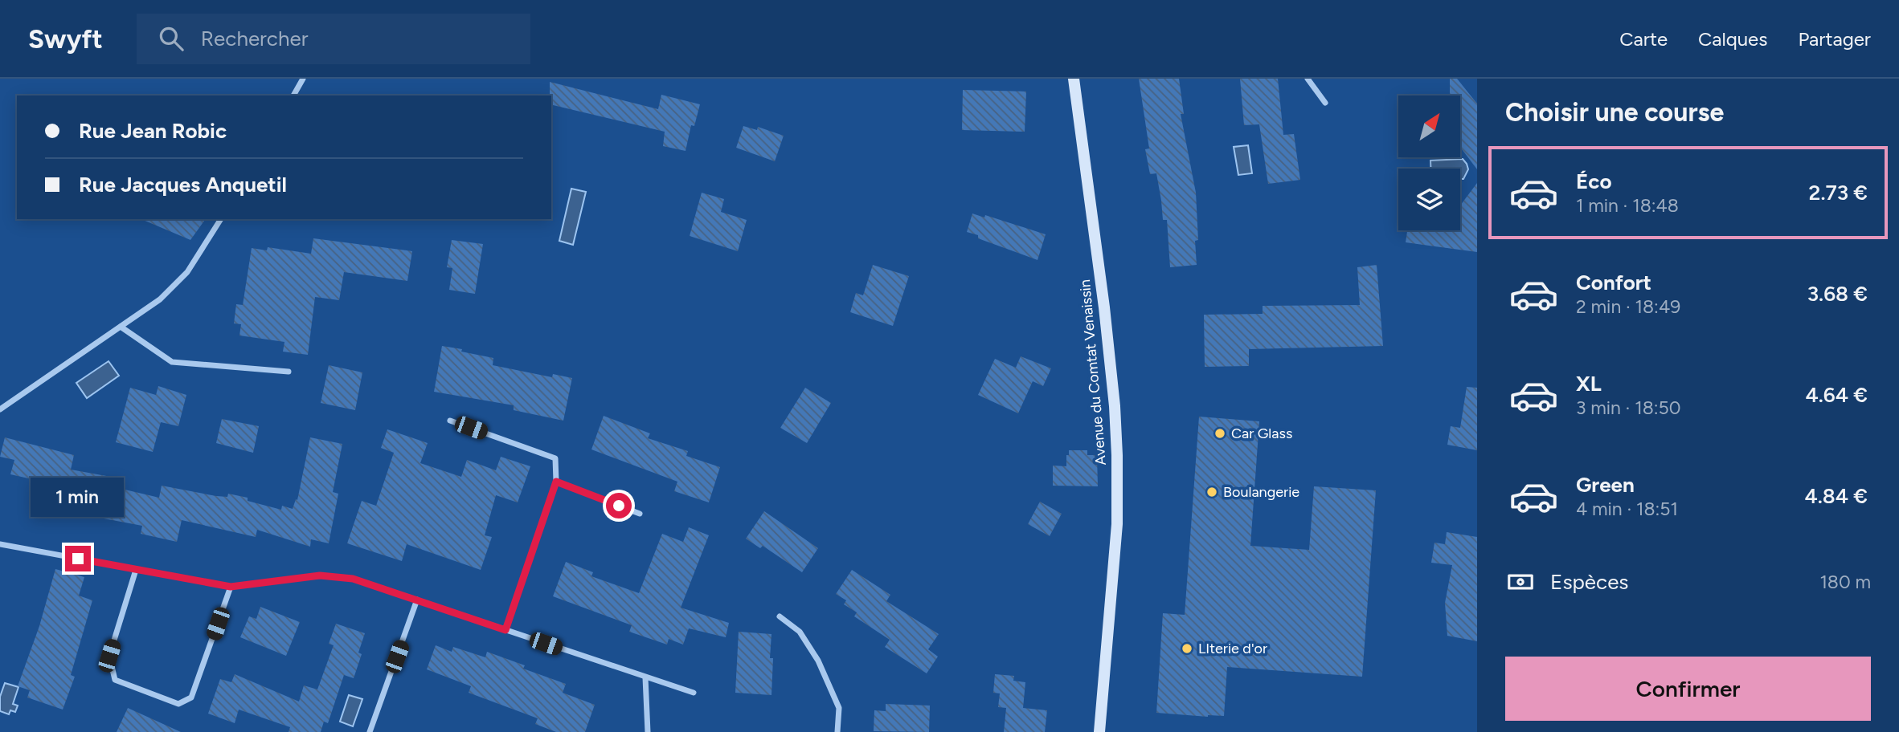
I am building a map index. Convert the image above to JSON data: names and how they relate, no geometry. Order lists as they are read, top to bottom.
{
  "streets": {
    "main road": ["Avenue du Comtat Venaissin"]
  },
  "places": ["Car Glass", "Boulangerie", "LIterie d'or"],
  "north": "top right",
  "page": {
    "header": "Swyft",
    "search": "Rechercher",
    "nav": ["Carte", "Calques", "Partager"],
    "heading": "Choisir une course",
    "banner": ["Rue Jean Robic", "Rue Jacques Anquetil"],
    "list": [
      {
        "name": "Éco",
        "note": "1 min · 18:48",
        "value": "2.73 €"
      },
      {
        "name": "Confort",
        "note": "2 min · 18:49",
        "value": "3.68 €"
      },
      {
        "name": "XL",
        "note": "3 min · 18:50",
        "value": "4.64 €"
      },
      {
        "name": "Green",
        "note": "4 min · 18:51",
        "value": "4.84 €"
      }
    ],
    "bubble": "1 min",
    "pay": ["Espèces", "180 m"],
    "buttons": "Confirmer"
  }
}
